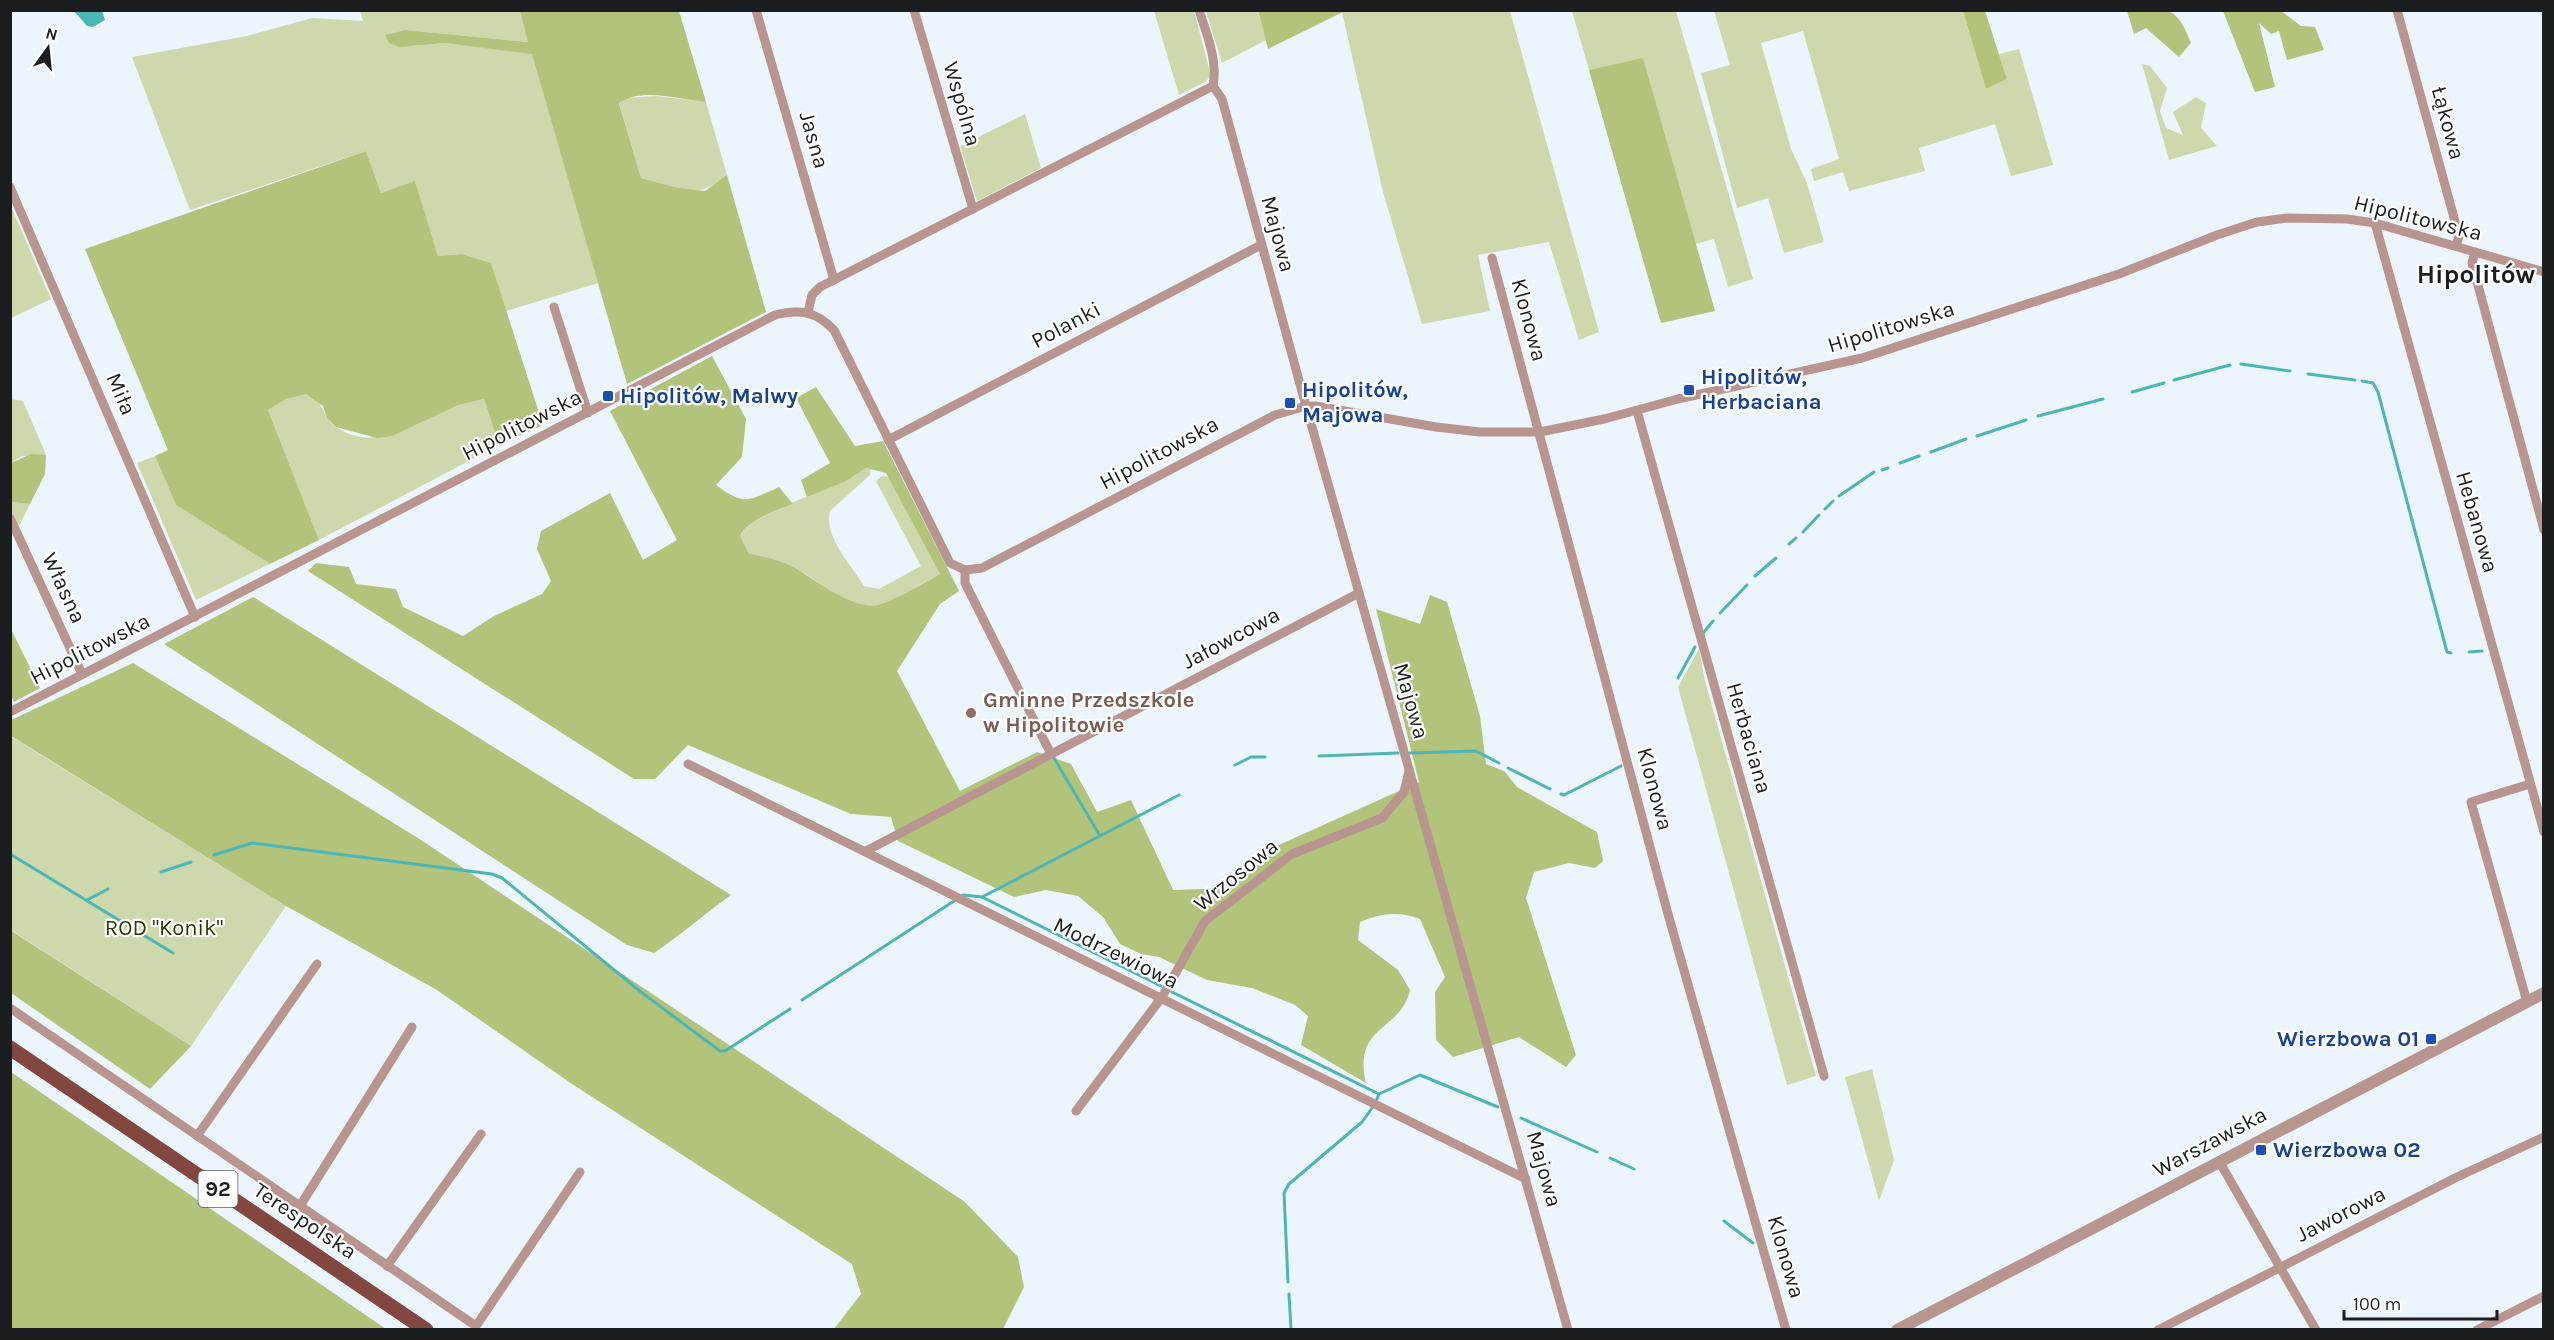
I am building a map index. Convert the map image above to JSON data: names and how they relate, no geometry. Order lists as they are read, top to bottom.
{
  "streets": {
    "main road": ["92", "Terespolska"],
    "street": [
      "Wspólna",
      "Łąkowa",
      "Jasna",
      "Hipolitowska",
      "Majowa",
      "Klonowa",
      "Polanki",
      "Miła",
      "Hebanowa",
      "Własna",
      "Jałowcowa",
      "Herbaciana",
      "Wrzosowa",
      "Modrzewiowa",
      "Warszawska",
      "Jaworowa"
    ]
  },
  "crossings": [
    ["Łąkowa", "Hipolitowska"],
    ["Hipolitowska", "Majowa"],
    ["Hipolitowska", "Klonowa"],
    ["Hipolitowska", "Miła"],
    ["Hipolitowska", "Hebanowa"],
    ["Hipolitowska", "Własna"],
    ["Hipolitowska", "Herbaciana"],
    ["Majowa", "Polanki"],
    ["Majowa", "Jałowcowa"],
    ["Majowa", "Wrzosowa"],
    ["Majowa", "Modrzewiowa"],
    ["Jałowcowa", "Modrzewiowa"],
    ["Wrzosowa", "Modrzewiowa"]
  ],
  "districts": ["Hipolitów"],
  "parks": ["ROD \"Konik\""],
  "places": {
    "transit": [
      "Hipolitów, Herbaciana",
      "Hipolitów, Malwy",
      "Hipolitów, Majowa",
      "Wierzbowa 01",
      "Wierzbowa 02"
    ],
    "other": ["Gminne Przedszkole w Hipolitowie"]
  },
  "scale_bar": "100 m",
  "north": "top"
}
